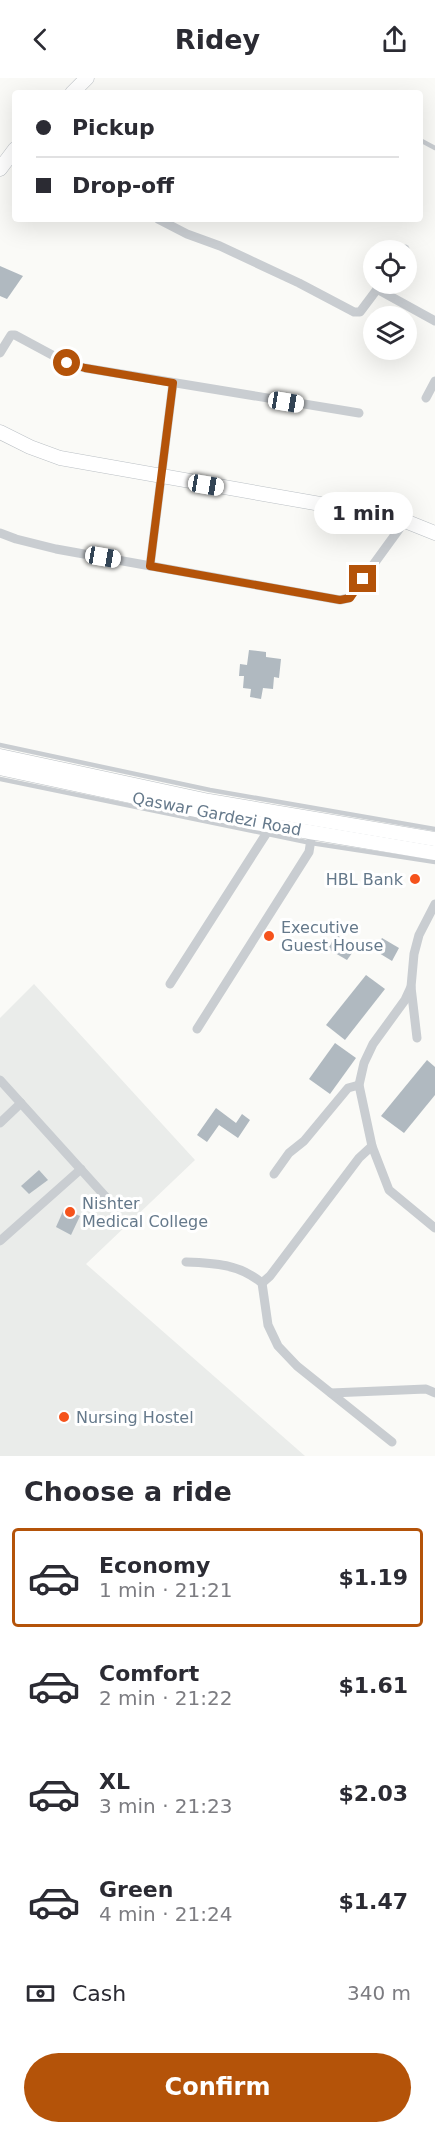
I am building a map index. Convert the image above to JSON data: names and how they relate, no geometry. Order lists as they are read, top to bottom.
{
  "streets": {
    "main road": ["Qaswar Gardezi Road"]
  },
  "places": [
    "HBL Bank",
    "Executive Guest House",
    "Nishter Medical College",
    "Nursing Hostel"
  ],
  "page": {
    "header": "Ridey",
    "banner": ["Pickup", "Drop-off"],
    "bubble": "1 min",
    "heading": "Choose a ride",
    "list": [
      {
        "name": "Economy",
        "note": "1 min · 21:21",
        "value": "$1.19"
      },
      {
        "name": "Comfort",
        "note": "2 min · 21:22",
        "value": "$1.61"
      },
      {
        "name": "XL",
        "note": "3 min · 21:23",
        "value": "$2.03"
      },
      {
        "name": "Green",
        "note": "4 min · 21:24",
        "value": "$1.47"
      }
    ],
    "pay": ["Cash", "340 m"],
    "buttons": "Confirm"
  }
}
